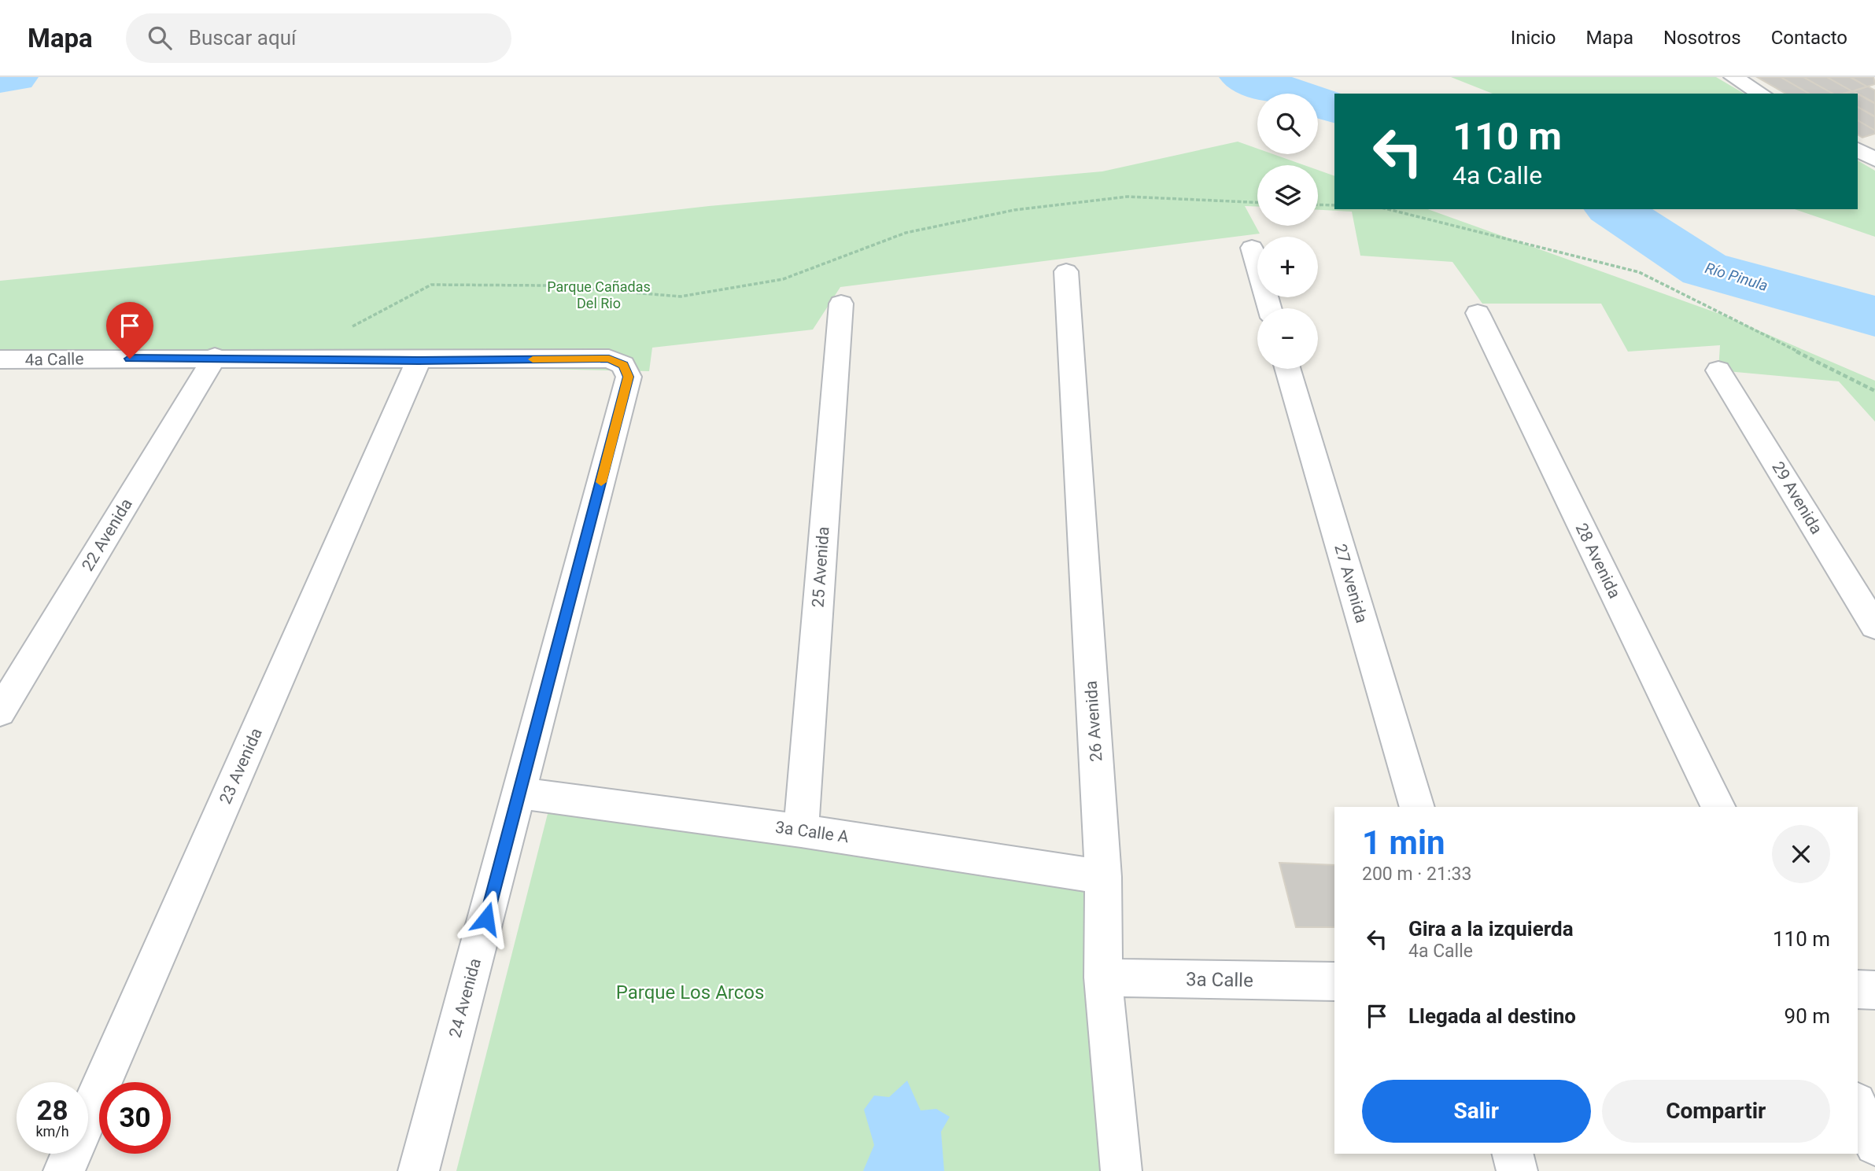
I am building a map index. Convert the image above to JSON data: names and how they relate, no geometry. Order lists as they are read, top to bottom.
{
  "streets": {
    "street": [
      "4a Calle",
      "29 Avenida",
      "22 Avenida",
      "28 Avenida",
      "25 Avenida",
      "27 Avenida",
      "26 Avenida",
      "23 Avenida",
      "3a Calle A",
      "3a Calle",
      "24 Avenida"
    ]
  },
  "crossings": [
    ["4a Calle", "22 Avenida"],
    ["4a Calle", "23 Avenida"],
    ["4a Calle", "24 Avenida"],
    ["25 Avenida", "3a Calle A"],
    ["26 Avenida", "3a Calle A"],
    ["26 Avenida", "3a Calle"],
    ["3a Calle A", "24 Avenida"]
  ],
  "water": ["Río Pinula"],
  "parks": ["Parque Cañadas Del Rio", "Parque Los Arcos"],
  "page": {
    "header": "Mapa",
    "search": "Buscar aquí",
    "nav": [
      "Inicio",
      "Mapa",
      "Nosotros",
      "Contacto"
    ],
    "map_buttons": ["+", "−"],
    "turn": ["110 m", "4a Calle"],
    "heading": ["1 min", "200 m · 21:33"],
    "list": [
      {
        "name": "Gira a la izquierda",
        "note": "4a Calle",
        "value": "110 m"
      },
      {
        "name": "Llegada al destino",
        "value": "90 m"
      }
    ],
    "buttons": ["Salir", "Compartir"],
    "speed": "28 km/h",
    "limit": "30"
  }
}
